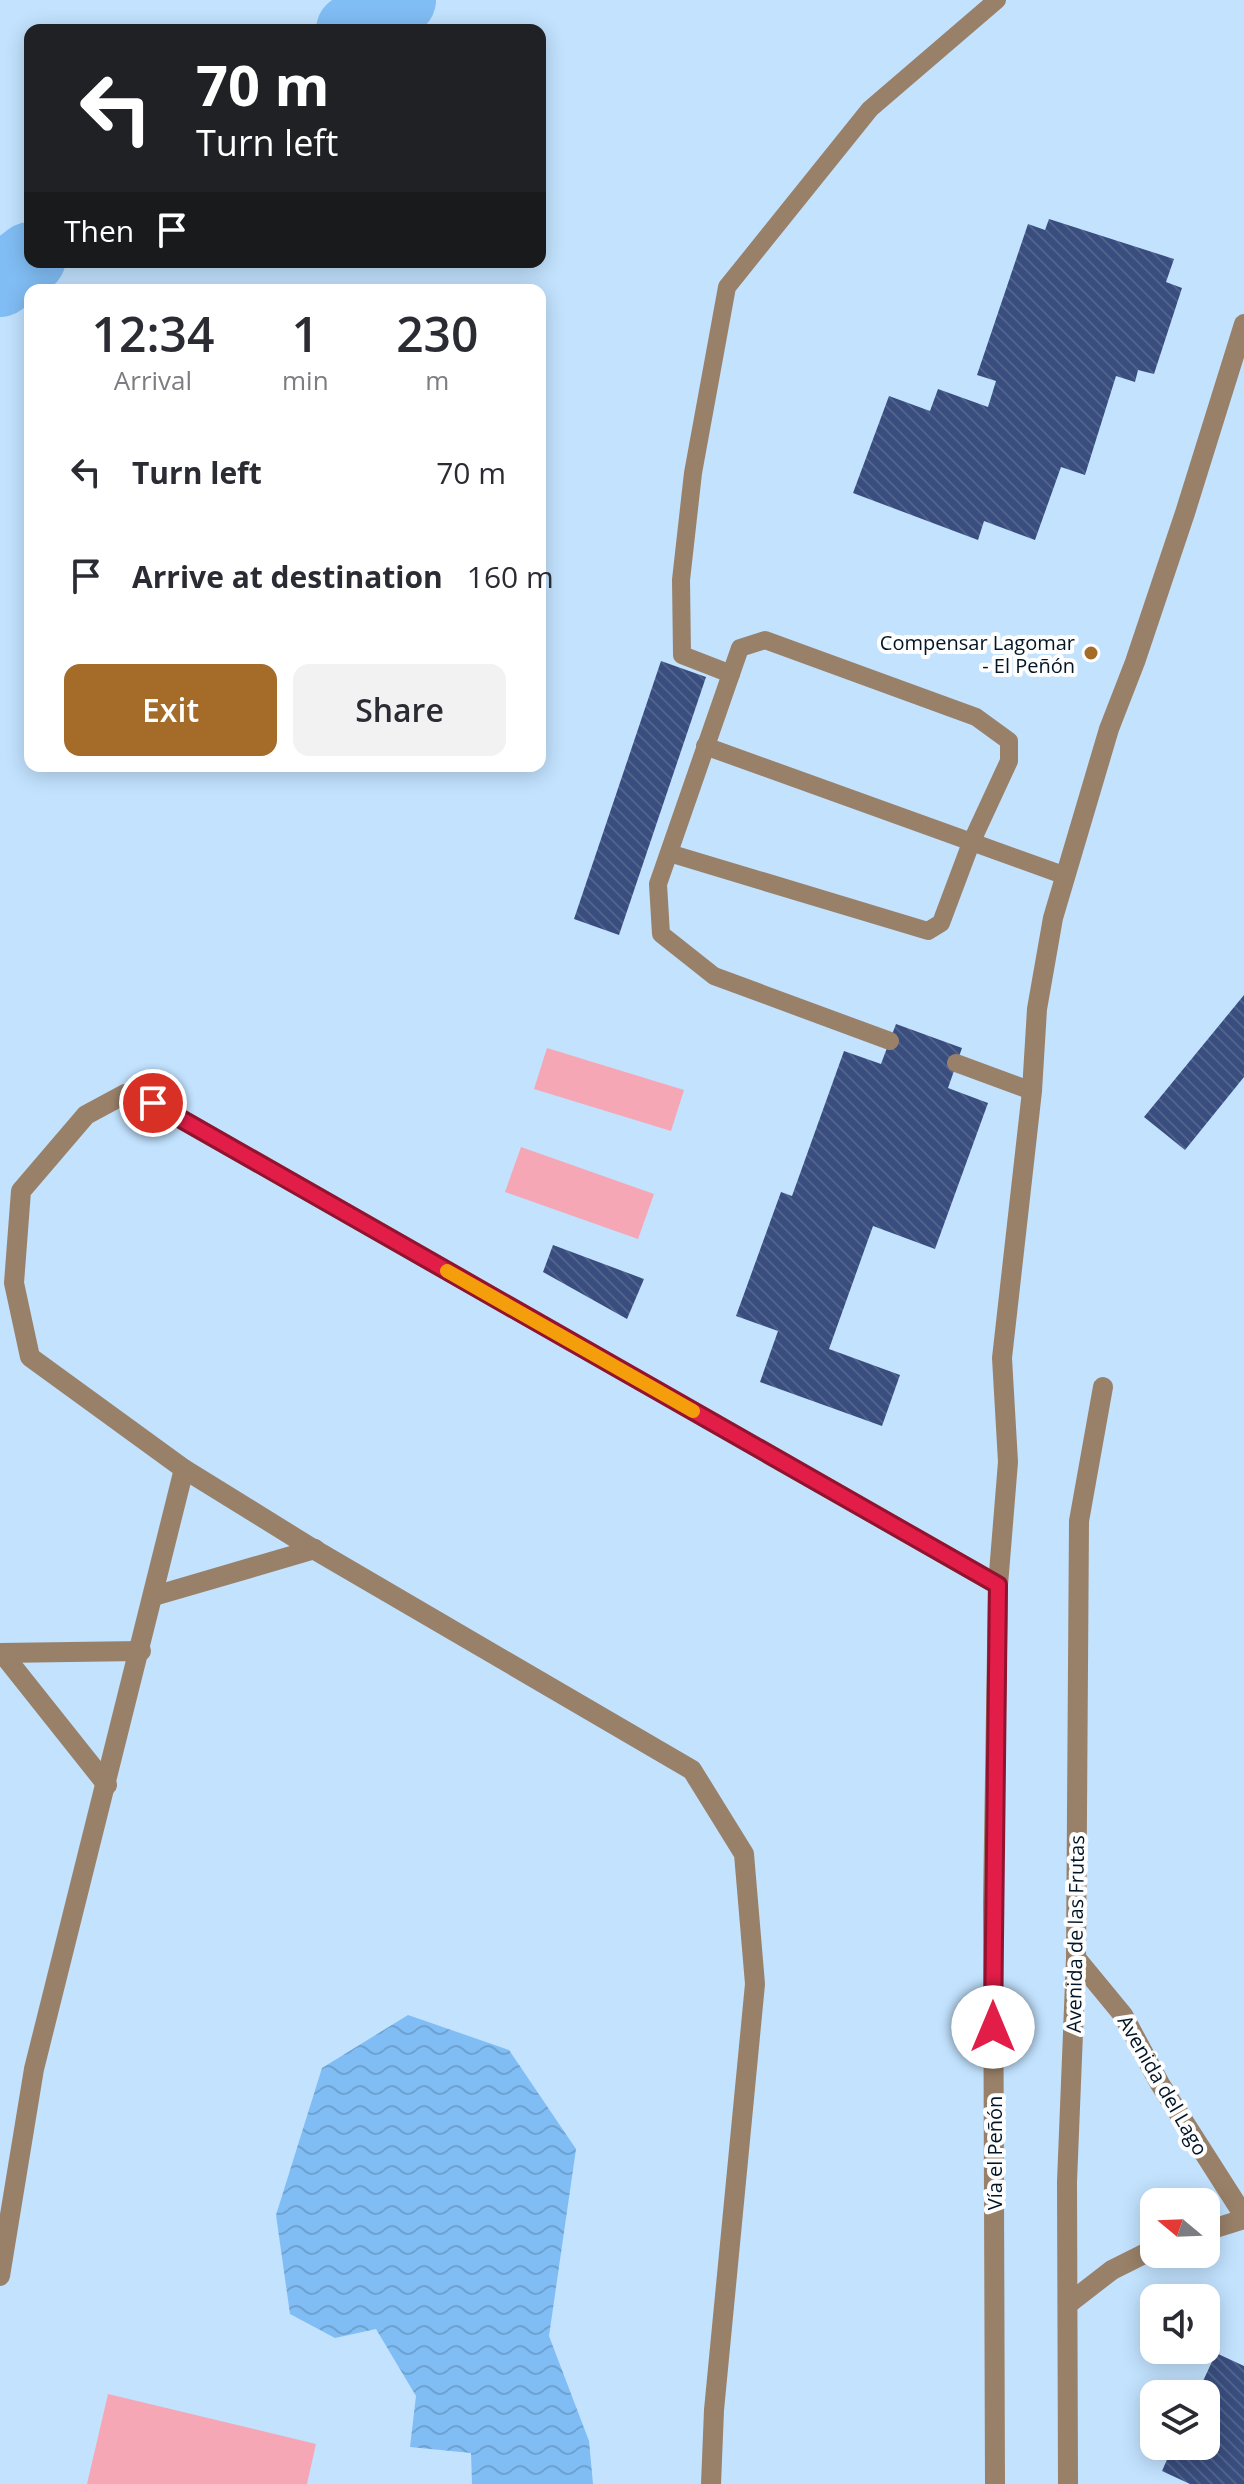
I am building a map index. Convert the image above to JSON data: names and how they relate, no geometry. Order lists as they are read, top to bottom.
{
  "streets": {
    "street": ["Avenida de las Frutas", "Avenida del Lago", "Vía el Peñón"]
  },
  "crossings": [
    ["Avenida de las Frutas", "Avenida del Lago"]
  ],
  "places": ["Compensar Lagomar - El Peñón"],
  "north": "left",
  "page": {
    "turn": ["70 m", "Turn left"],
    "then": "Then",
    "eta": [
      "12:34",
      "Arrival",
      "1",
      "min",
      "230",
      "m"
    ],
    "list": [
      {
        "name": "Turn left",
        "value": "70 m"
      },
      {
        "name": "Arrive at destination",
        "value": "160 m"
      }
    ],
    "buttons": ["Exit", "Share"]
  }
}
